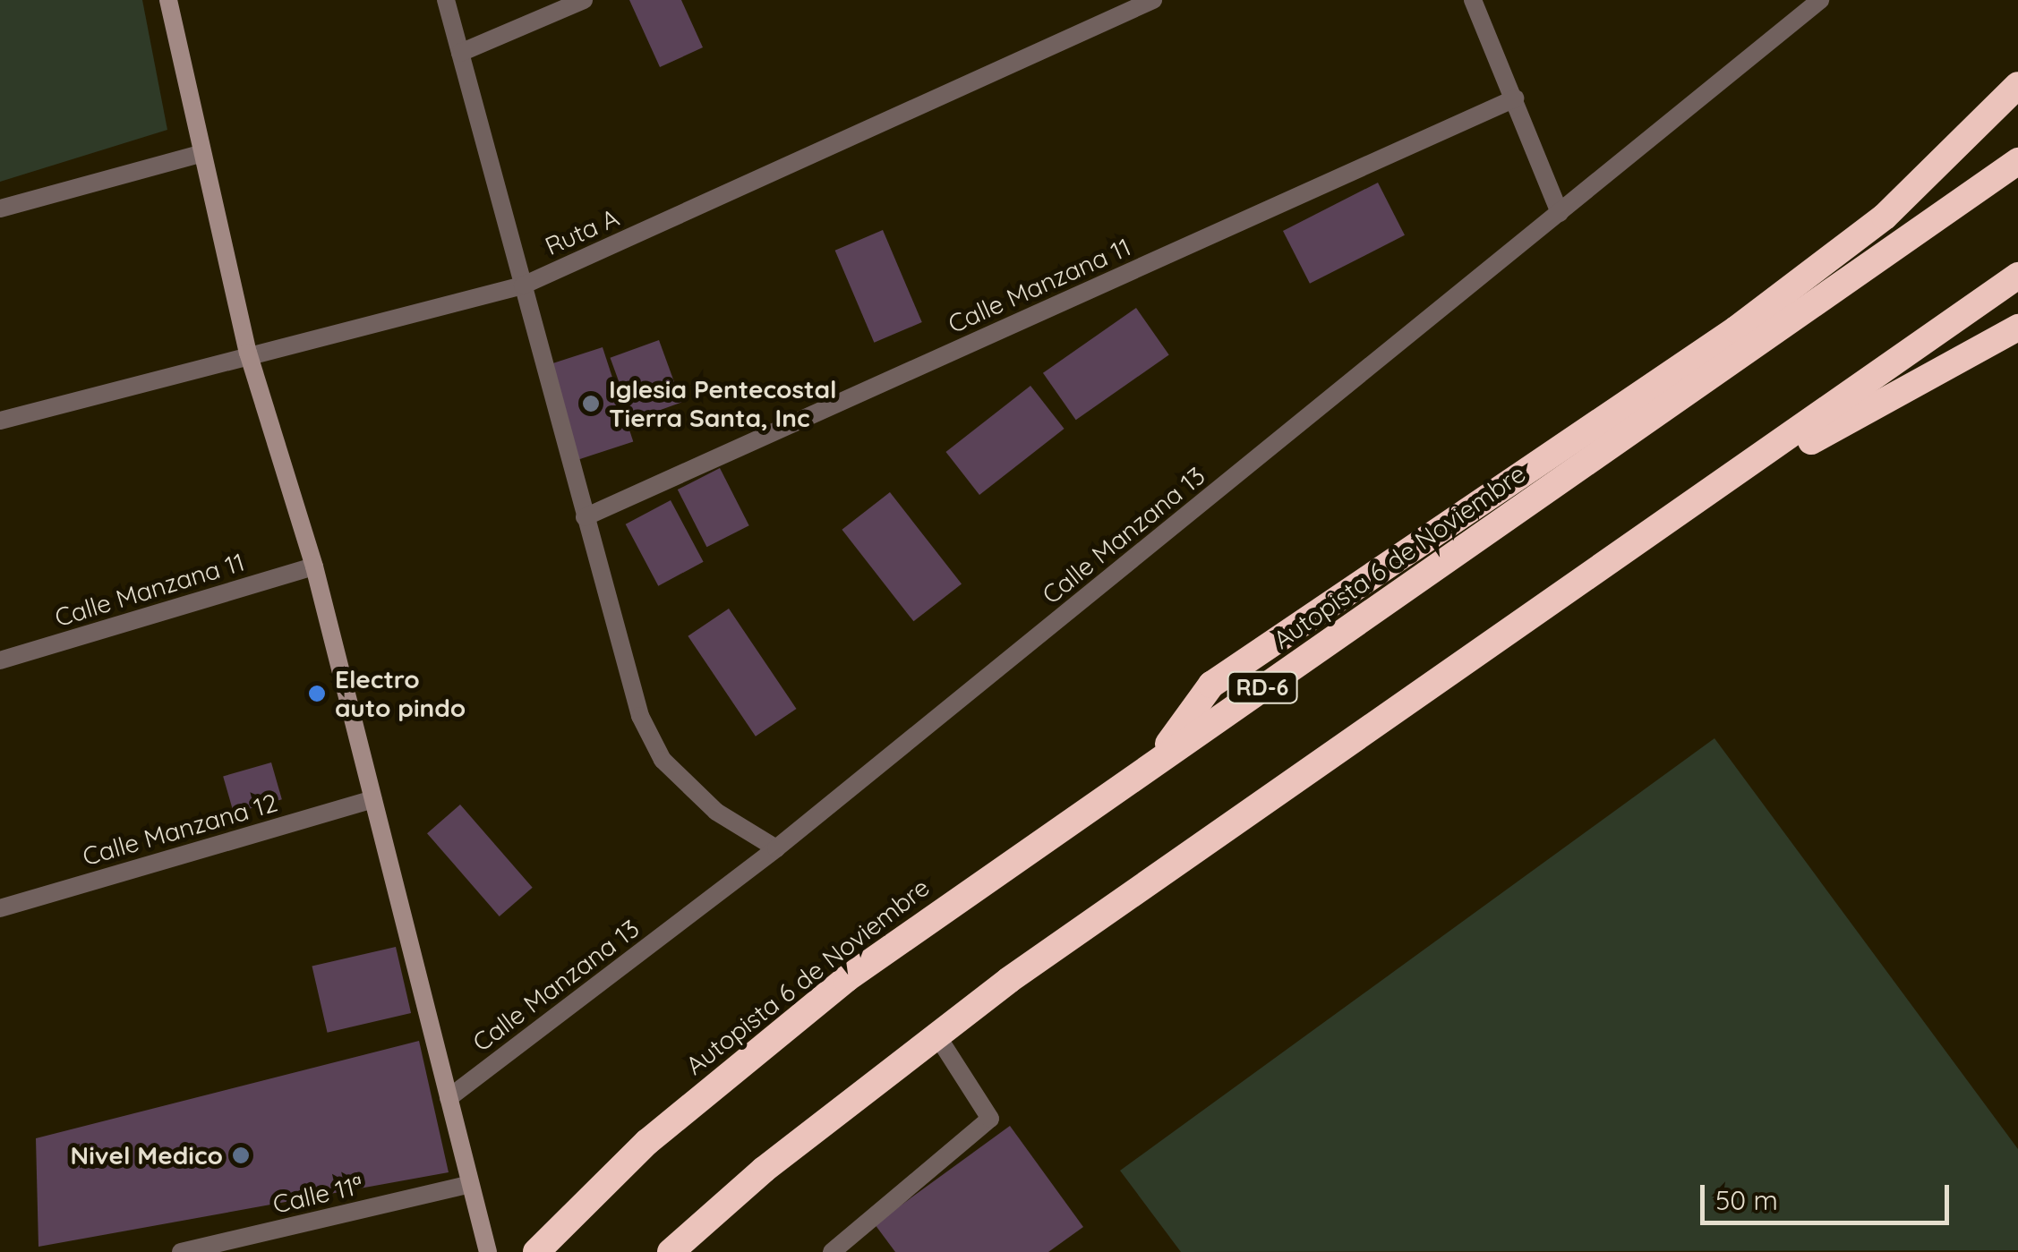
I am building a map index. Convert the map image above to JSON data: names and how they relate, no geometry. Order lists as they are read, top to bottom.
{
  "streets": {
    "highway": ["Autopista 6 de Noviembre", "RD-6"],
    "street": [
      "Ruta A",
      "Calle Manzana 11",
      "Calle Manzana 13",
      "Calle Manzana 12",
      "Calle 11ª"
    ]
  },
  "places": ["Iglesia Pentecostal Tierra Santa, Inc", "Electro auto pindo", "Nivel Medico"],
  "scale_bar": "50 m"
}
